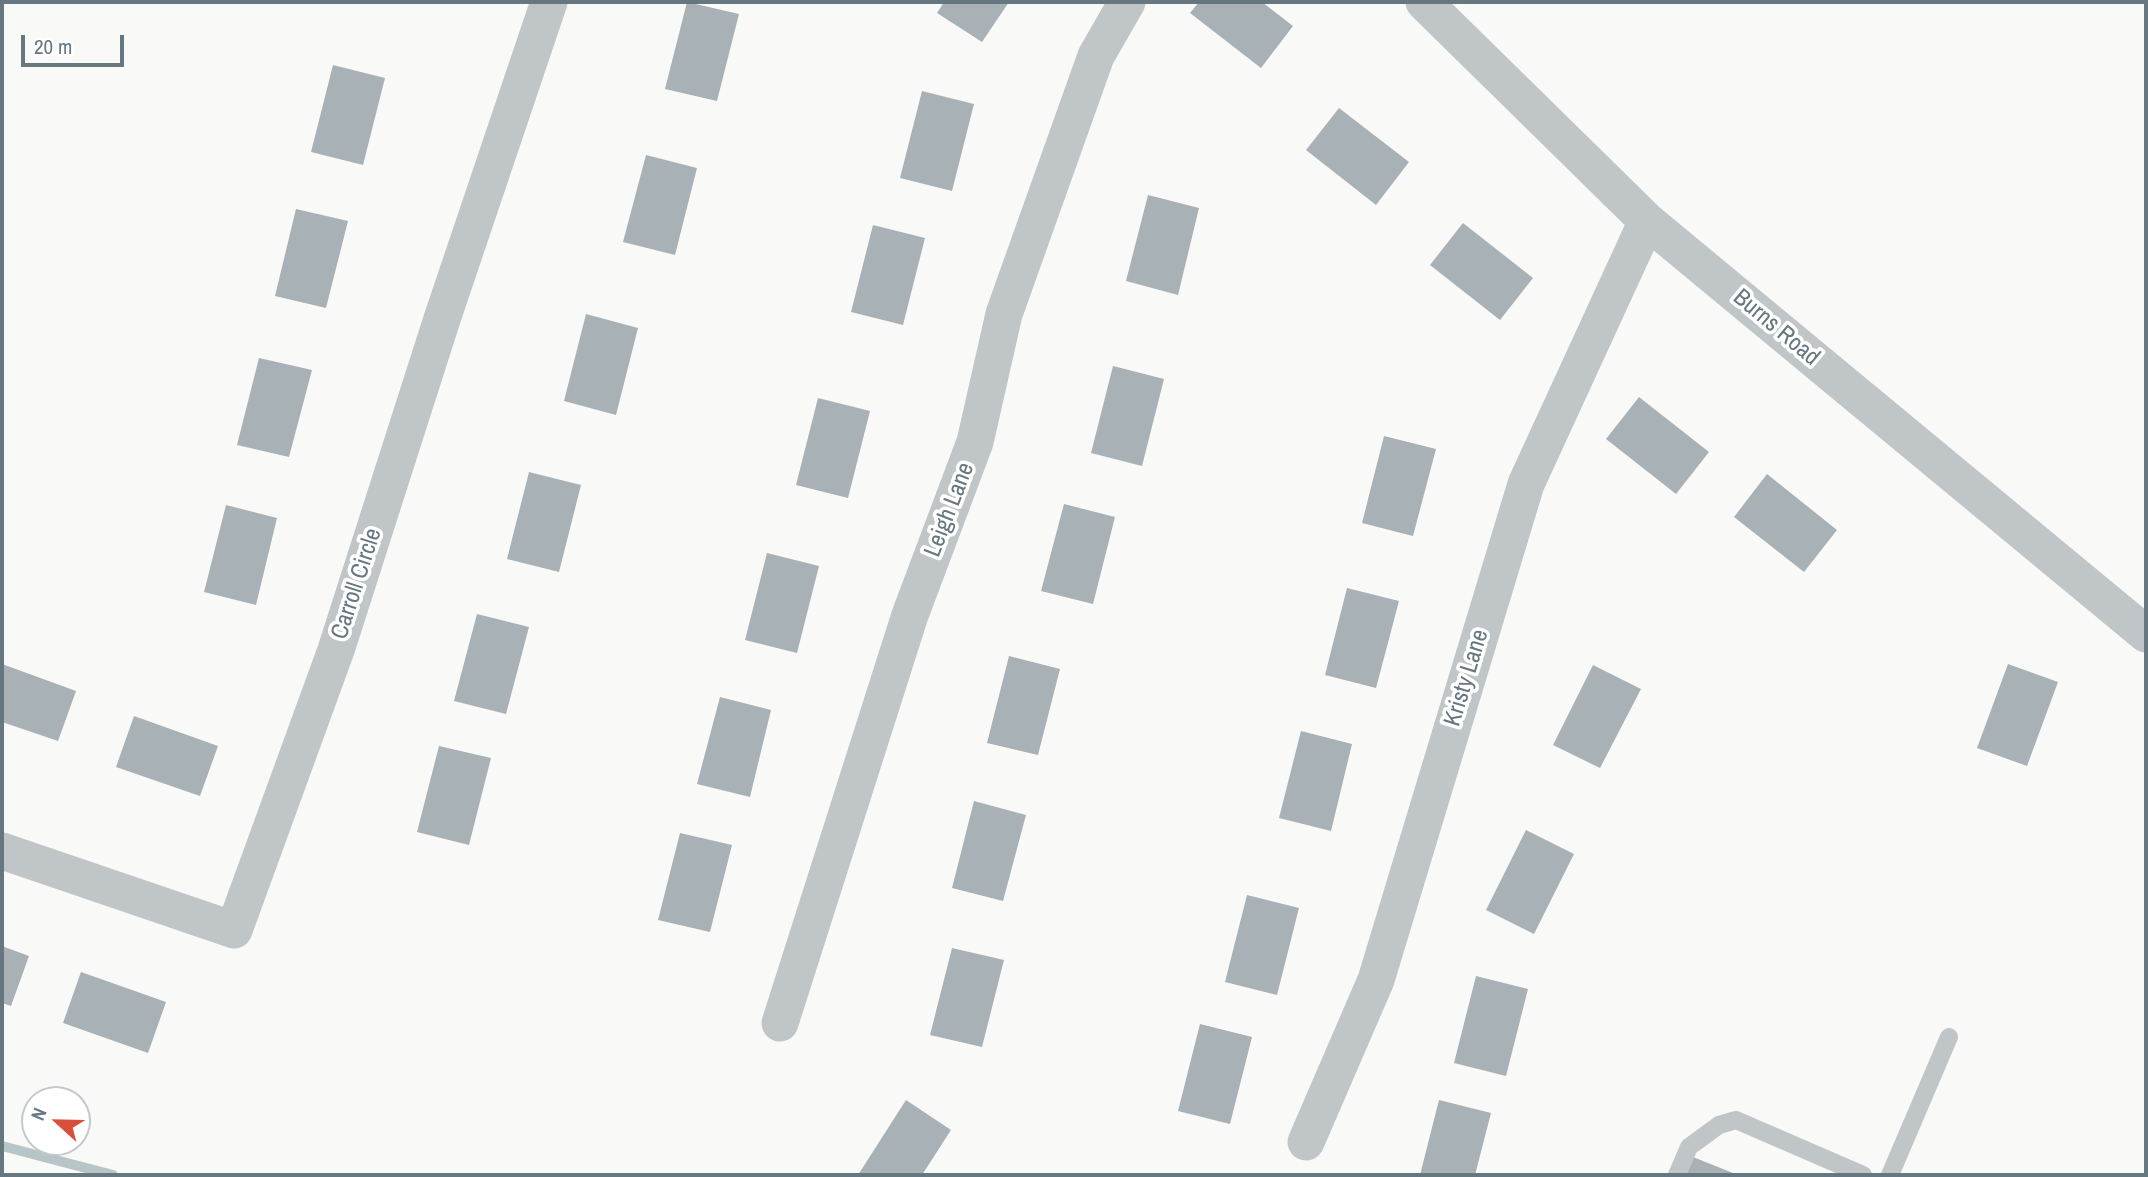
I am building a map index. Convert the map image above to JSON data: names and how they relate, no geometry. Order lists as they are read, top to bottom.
{
  "streets": {
    "street": [
      "Burns Road",
      "Leigh Lane",
      "Carroll Circle",
      "Kristy Lane"
    ]
  },
  "crossings": [
    ["Burns Road", "Kristy Lane"]
  ],
  "scale_bar": "20 m",
  "north": "left"
}
